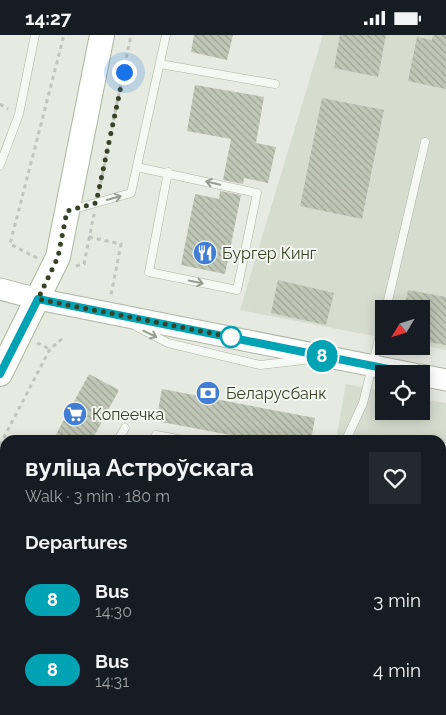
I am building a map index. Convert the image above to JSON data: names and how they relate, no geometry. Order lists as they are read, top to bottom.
{
  "places": {
    "restaurant": ["Бургер Кинг"],
    "bank": ["Беларусбанк"],
    "supermarket": ["Копеечка"]
  },
  "lines": ["bus line 8"],
  "north": "bottom left",
  "page": {
    "status": "14:27",
    "on_map": "8",
    "heading": [
      ["вуліца Астроўскага", "Walk · 3 min · 180 m"],
      "Departures"
    ],
    "list": [
      {
        "mark": "8",
        "name": "Bus",
        "note": "14:30",
        "value": "3 min"
      },
      {
        "mark": "8",
        "name": "Bus",
        "note": "14:31",
        "value": "4 min"
      }
    ]
  }
}
